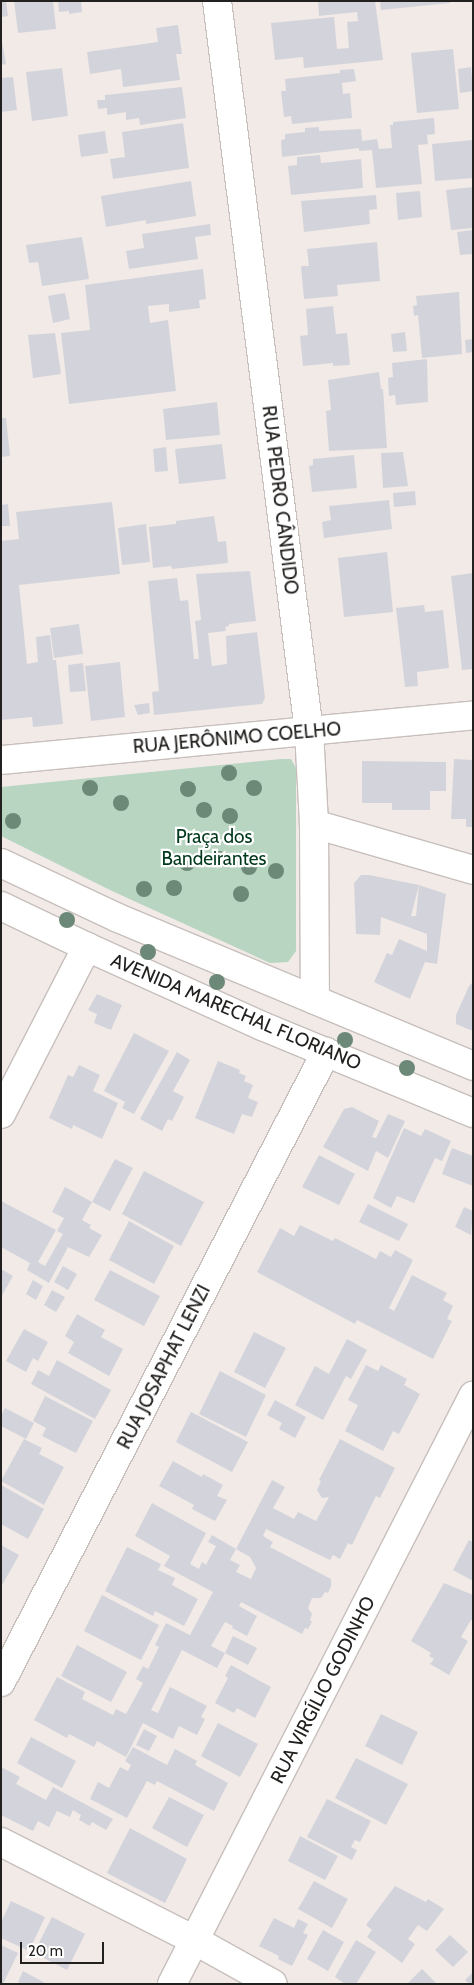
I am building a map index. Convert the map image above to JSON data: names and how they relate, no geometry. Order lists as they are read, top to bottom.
{
  "streets": {
    "street": [
      "RUA PEDRO CÂNDIDO",
      "RUA JERÔNIMO COELHO",
      "AVENIDA MARECHAL FLORIANO",
      "RUA JOSAPHAT LENZI",
      "RUA VIRGÍLIO GODINHO"
    ]
  },
  "crossings": [
    ["RUA PEDRO CÂNDIDO", "RUA JERÔNIMO COELHO"],
    ["AVENIDA MARECHAL FLORIANO", "RUA JOSAPHAT LENZI"]
  ],
  "parks": ["Praça dos Bandeirantes"],
  "scale_bar": "20 m"
}
